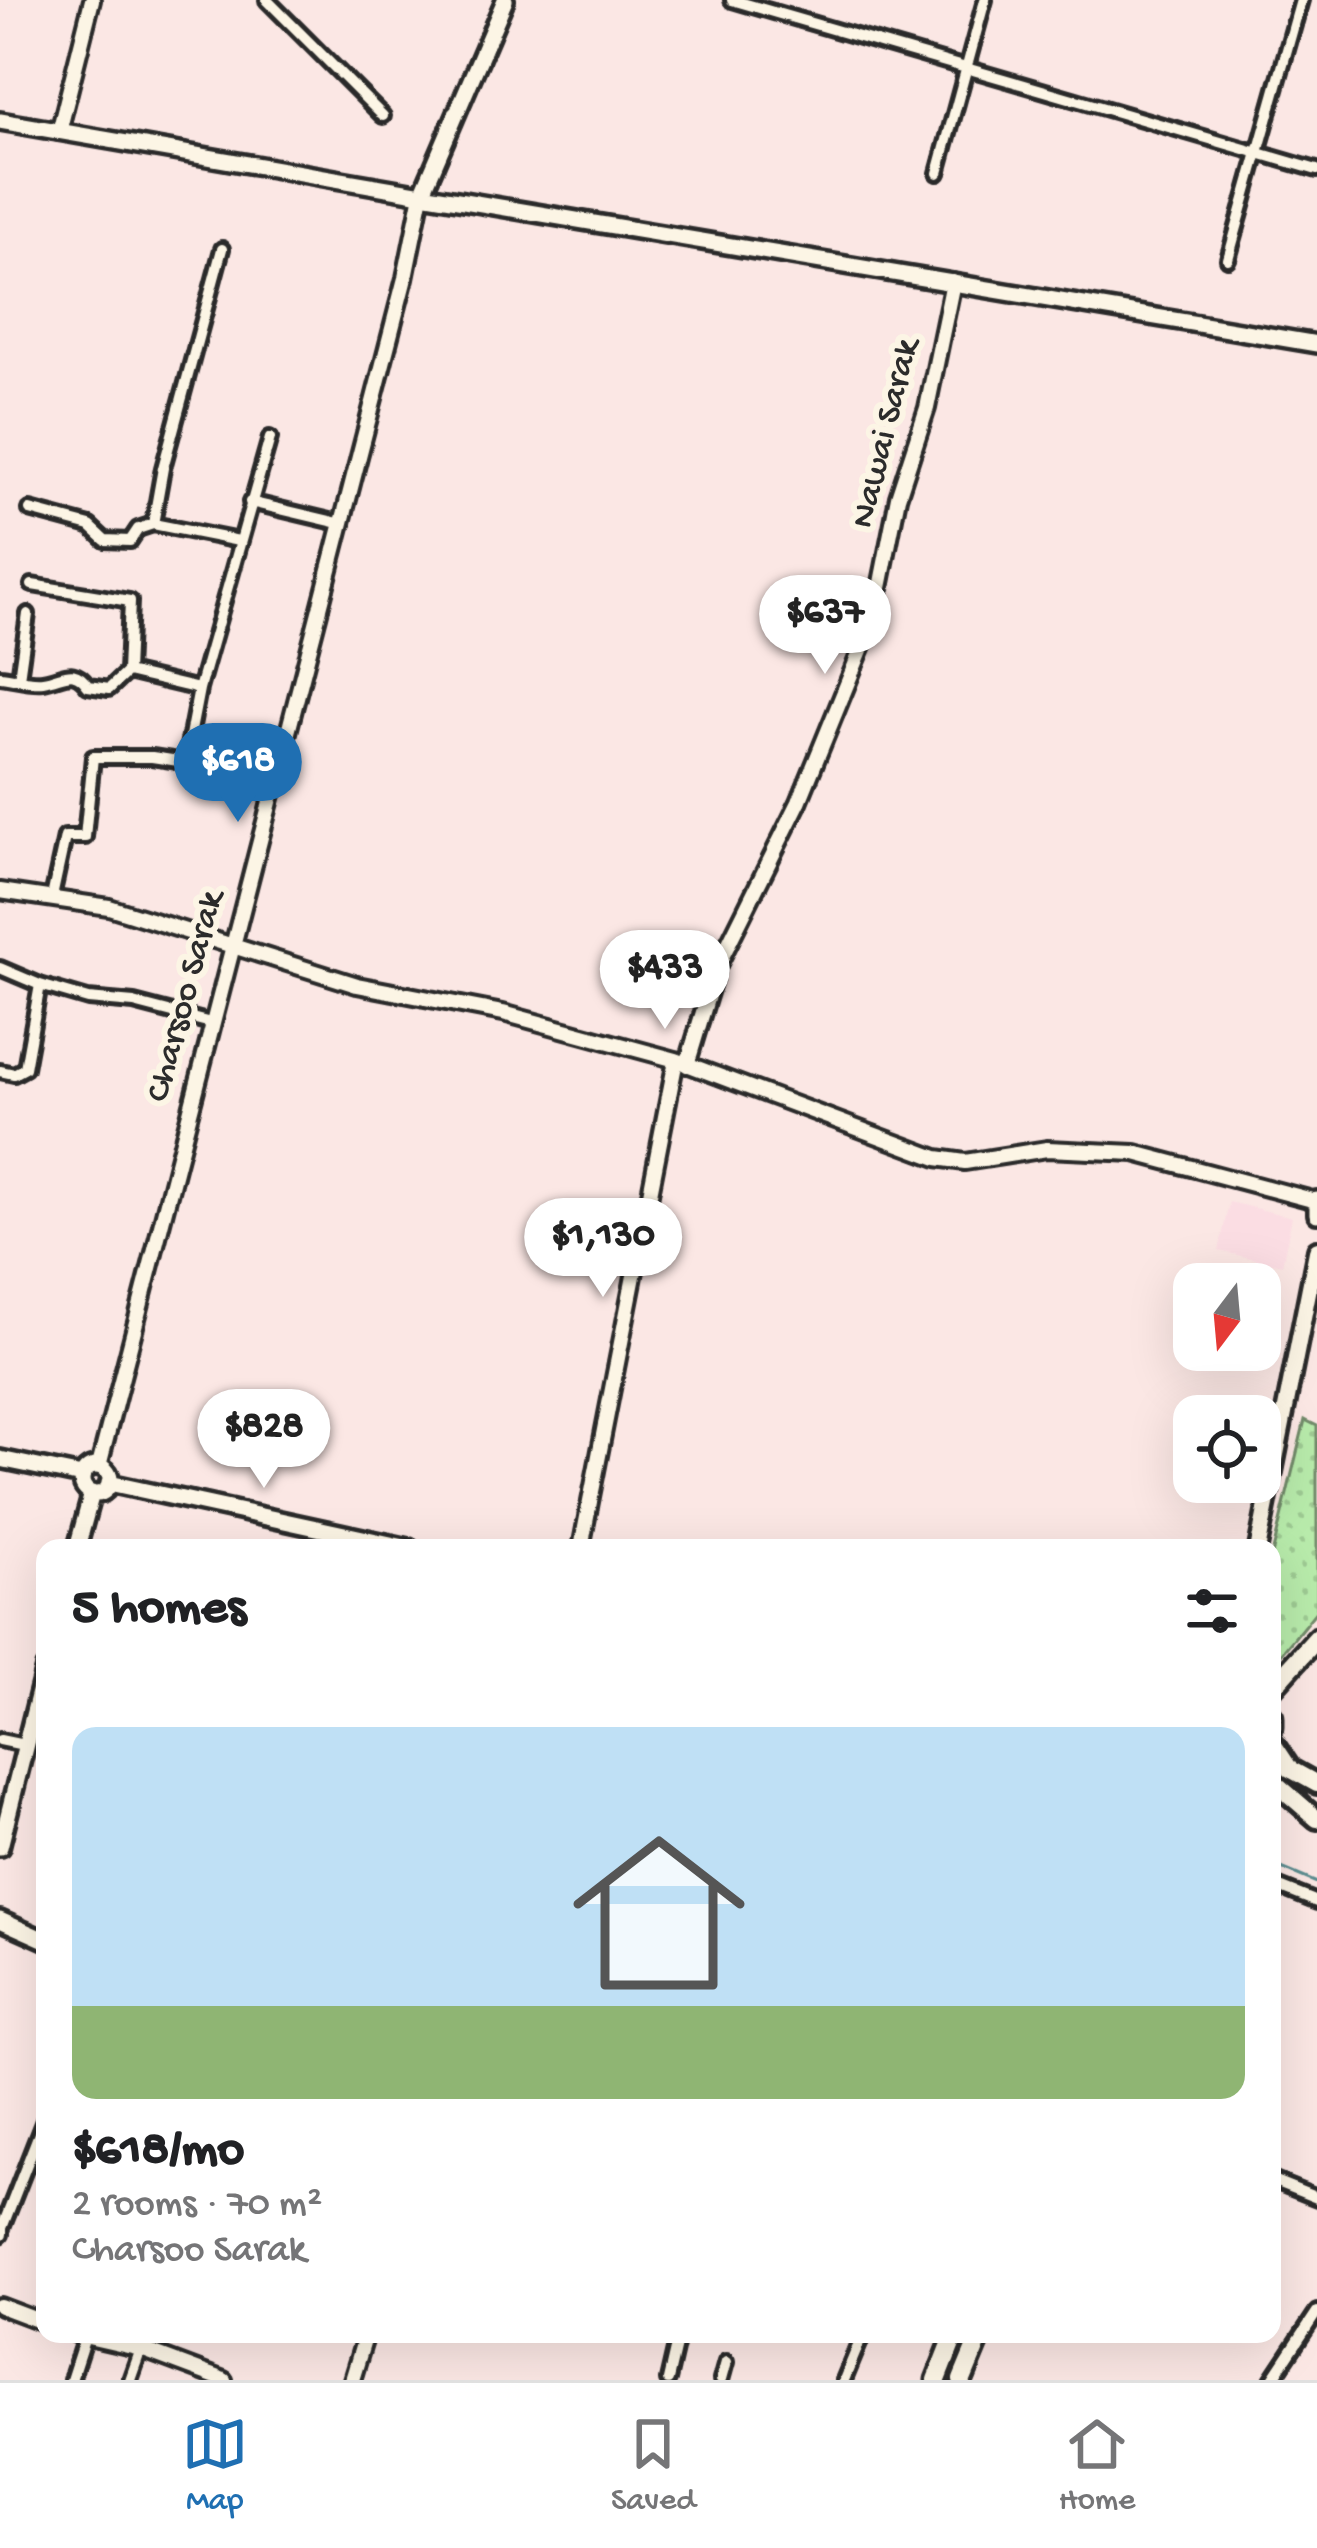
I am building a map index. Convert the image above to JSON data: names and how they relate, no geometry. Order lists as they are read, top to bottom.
{
  "streets": {
    "street": ["Nawai Sarak", "Charsoo Sarak"]
  },
  "north": "bottom",
  "page": {
    "price": [
      "$637",
      "$618",
      "$433",
      "$1,130",
      "$828"
    ],
    "heading": "5 homes",
    "list": [
      {
        "name": "$618/mo",
        "note": "2 rooms · 70 m² · Charsoo Sarak"
      }
    ],
    "tabs": ["Map", "Saved", "Home"]
  }
}
